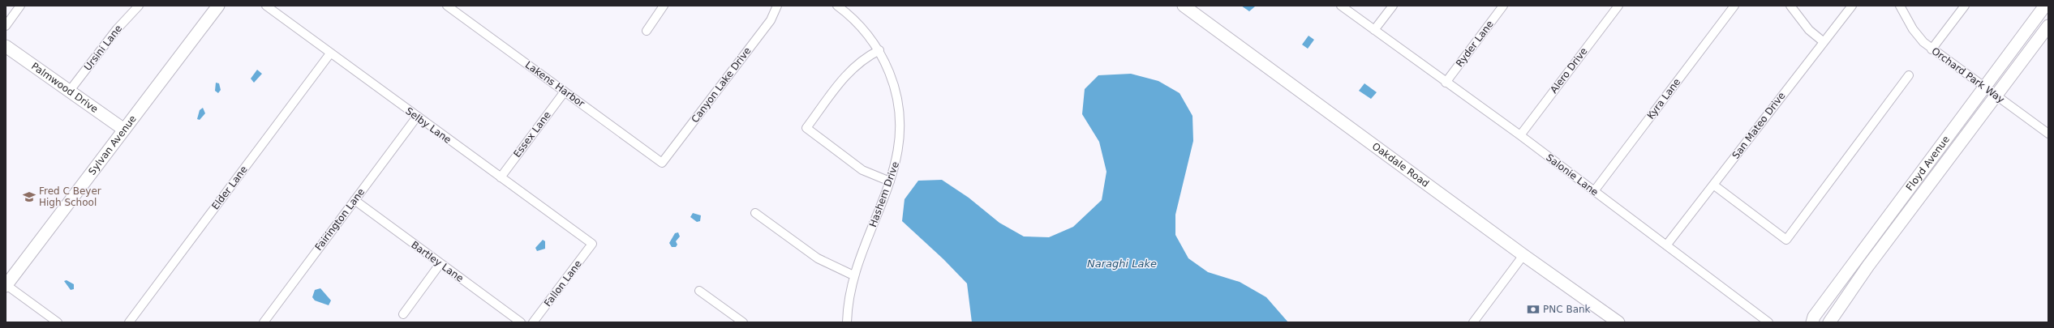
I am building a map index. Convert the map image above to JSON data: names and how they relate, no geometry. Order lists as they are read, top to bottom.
{
  "streets": {
    "main road": [
      "Palmwood Drive",
      "Sylvan Avenue",
      "Floyd Avenue",
      "Oakdale Road"
    ],
    "street": [
      "Ryder Lane",
      "Ursini Lane",
      "Alero Drive",
      "Orchard Park Way",
      "Lakens Harbor",
      "Canyon Lake Drive",
      "Kyra Lane",
      "Selby Lane",
      "San Mateo Drive",
      "Essex Lane",
      "Salonie Lane",
      "Elder Lane",
      "Hashem Drive",
      "Fairington Lane",
      "Bartley Lane",
      "Fallon Lane"
    ]
  },
  "crossings": [
    ["Ryder Lane", "Salonie Lane"],
    ["Ursini Lane", "Palmwood Drive"],
    ["Alero Drive", "Salonie Lane"],
    ["Orchard Park Way", "Floyd Avenue"],
    ["Lakens Harbor", "Canyon Lake Drive"],
    ["Lakens Harbor", "Essex Lane"],
    ["Palmwood Drive", "Sylvan Avenue"],
    ["Kyra Lane", "Salonie Lane"],
    ["Selby Lane", "Essex Lane"],
    ["Selby Lane", "Elder Lane"],
    ["Selby Lane", "Fairington Lane"],
    ["Selby Lane", "Fallon Lane"],
    ["San Mateo Drive", "Salonie Lane"],
    ["Fairington Lane", "Bartley Lane"]
  ],
  "water": ["Naraghi Lake"],
  "places": {
    "school or university": ["Fred C Beyer High School"],
    "bank": ["PNC Bank"]
  }
}
